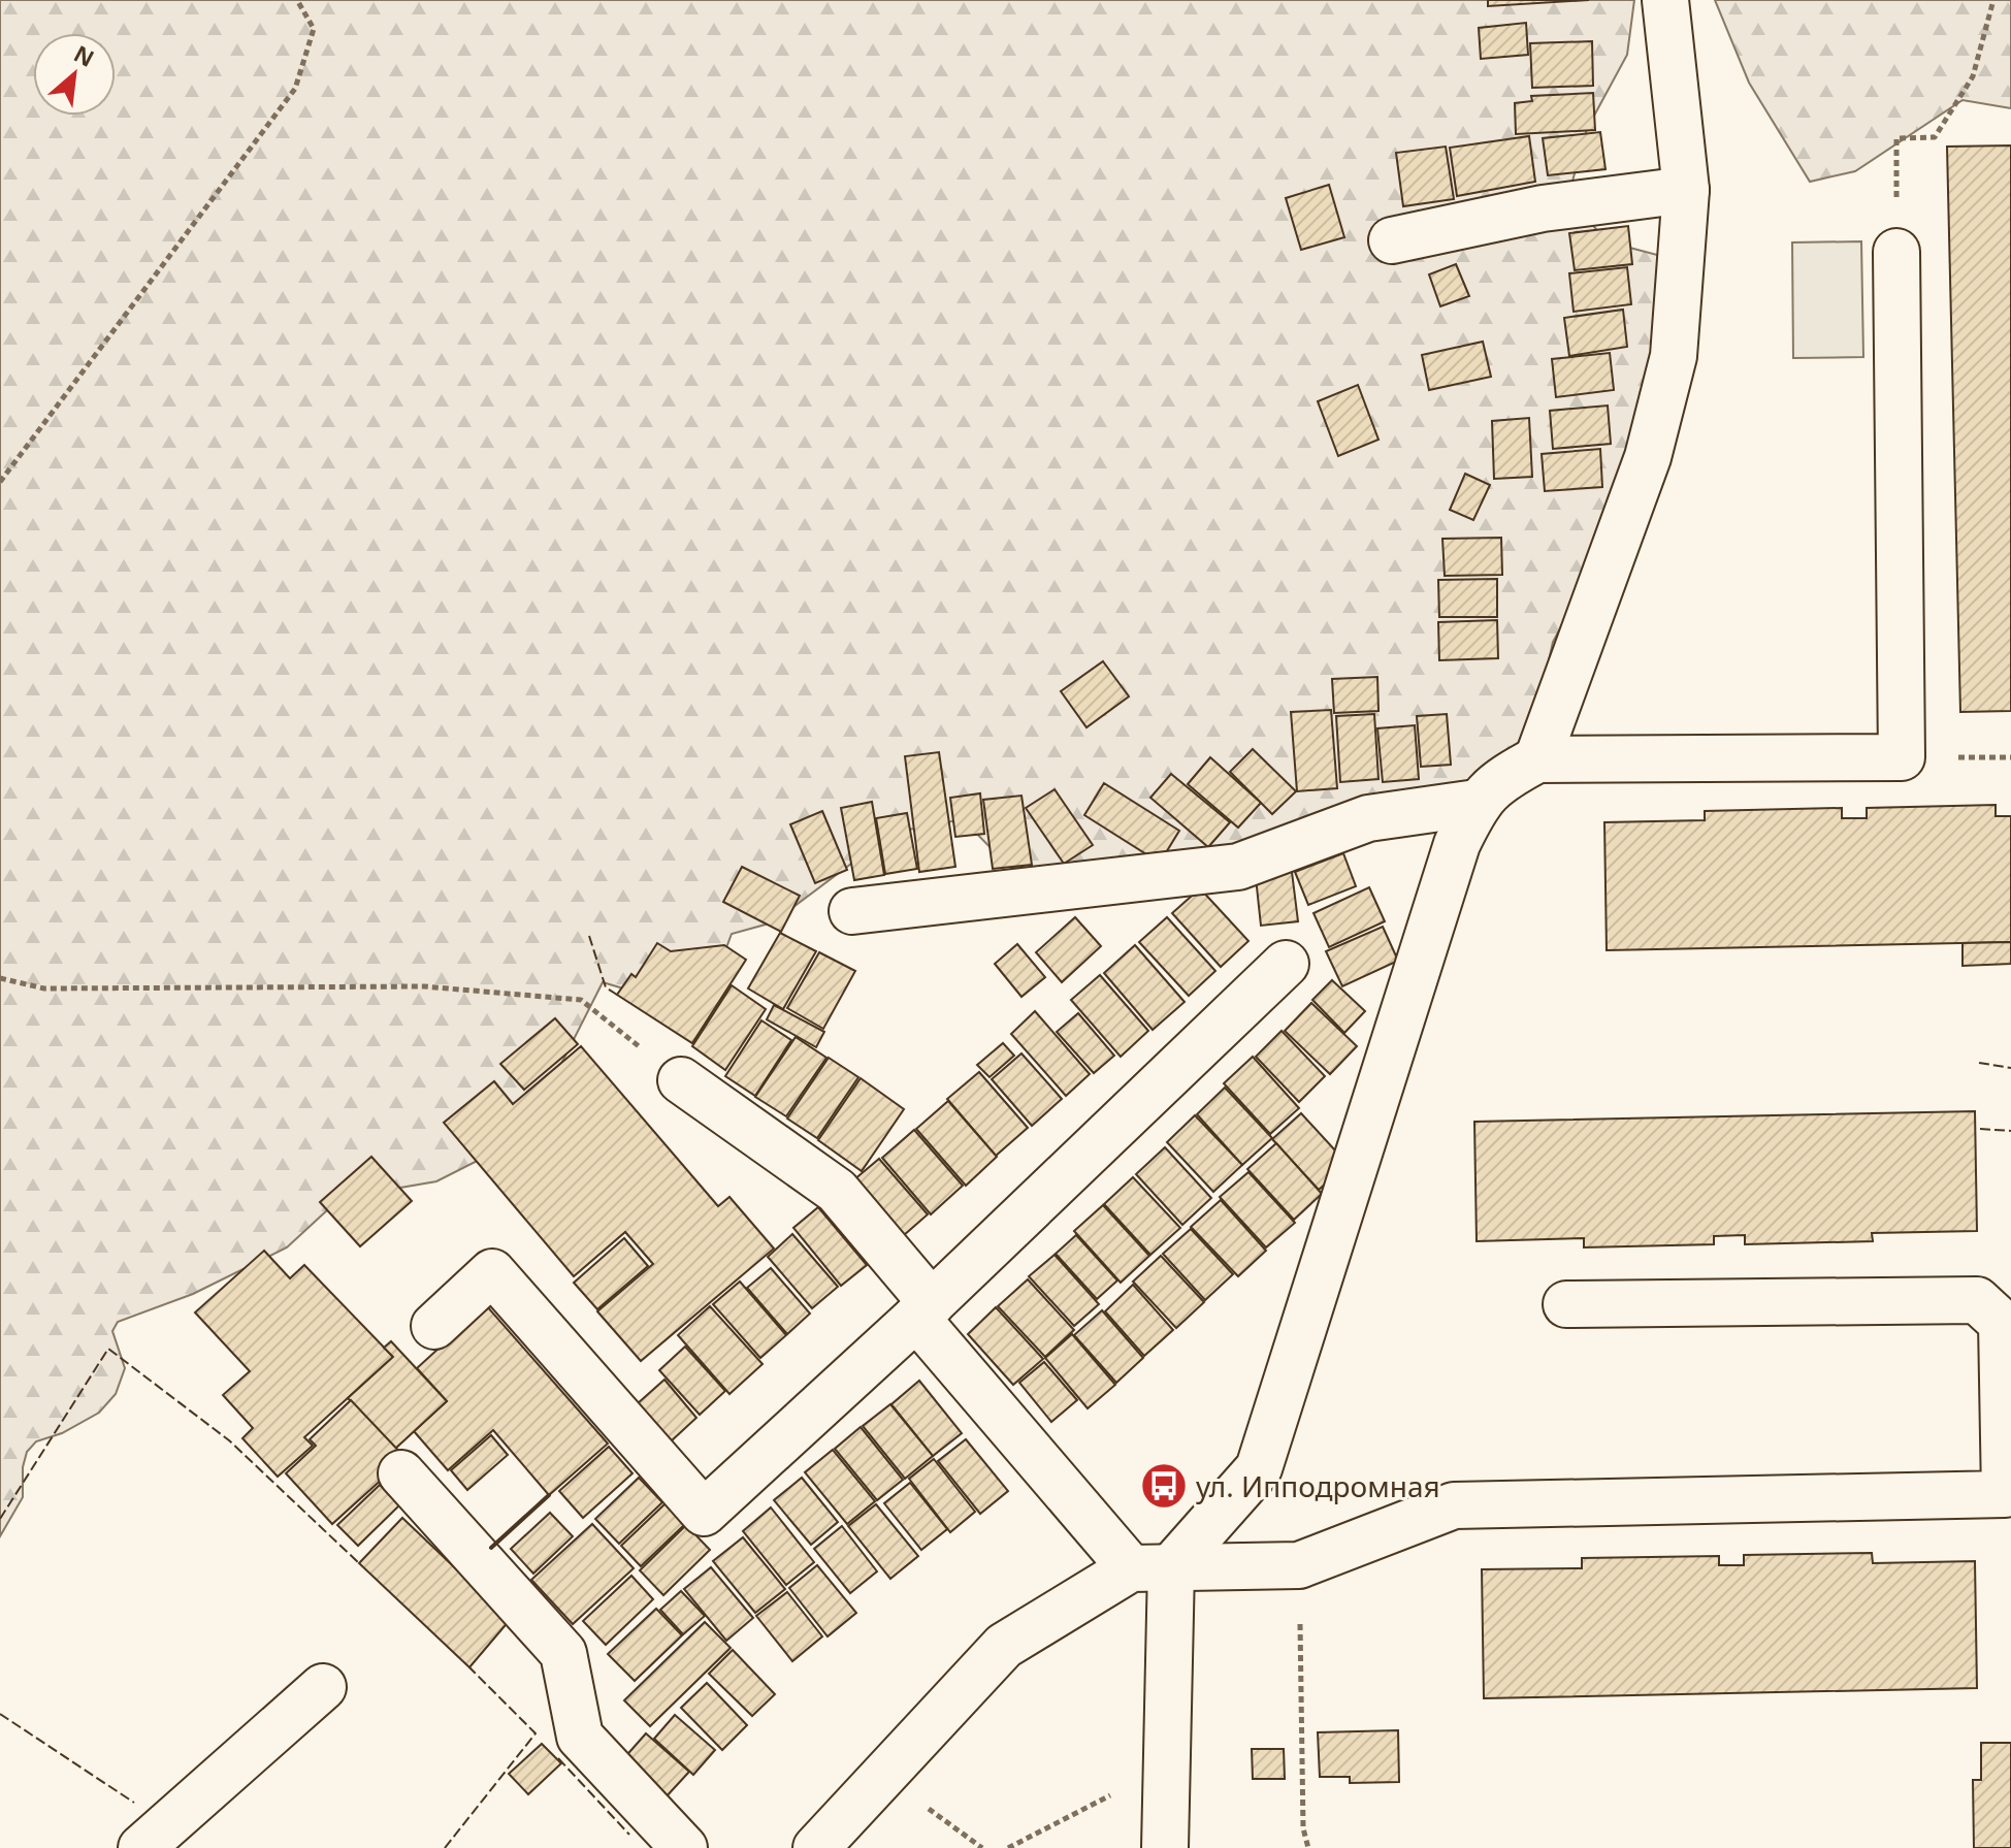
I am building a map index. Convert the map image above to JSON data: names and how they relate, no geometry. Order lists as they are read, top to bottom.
{
  "places": {
    "bus stop": ["ул. Ипподромная"]
  },
  "north": "top right"
}
